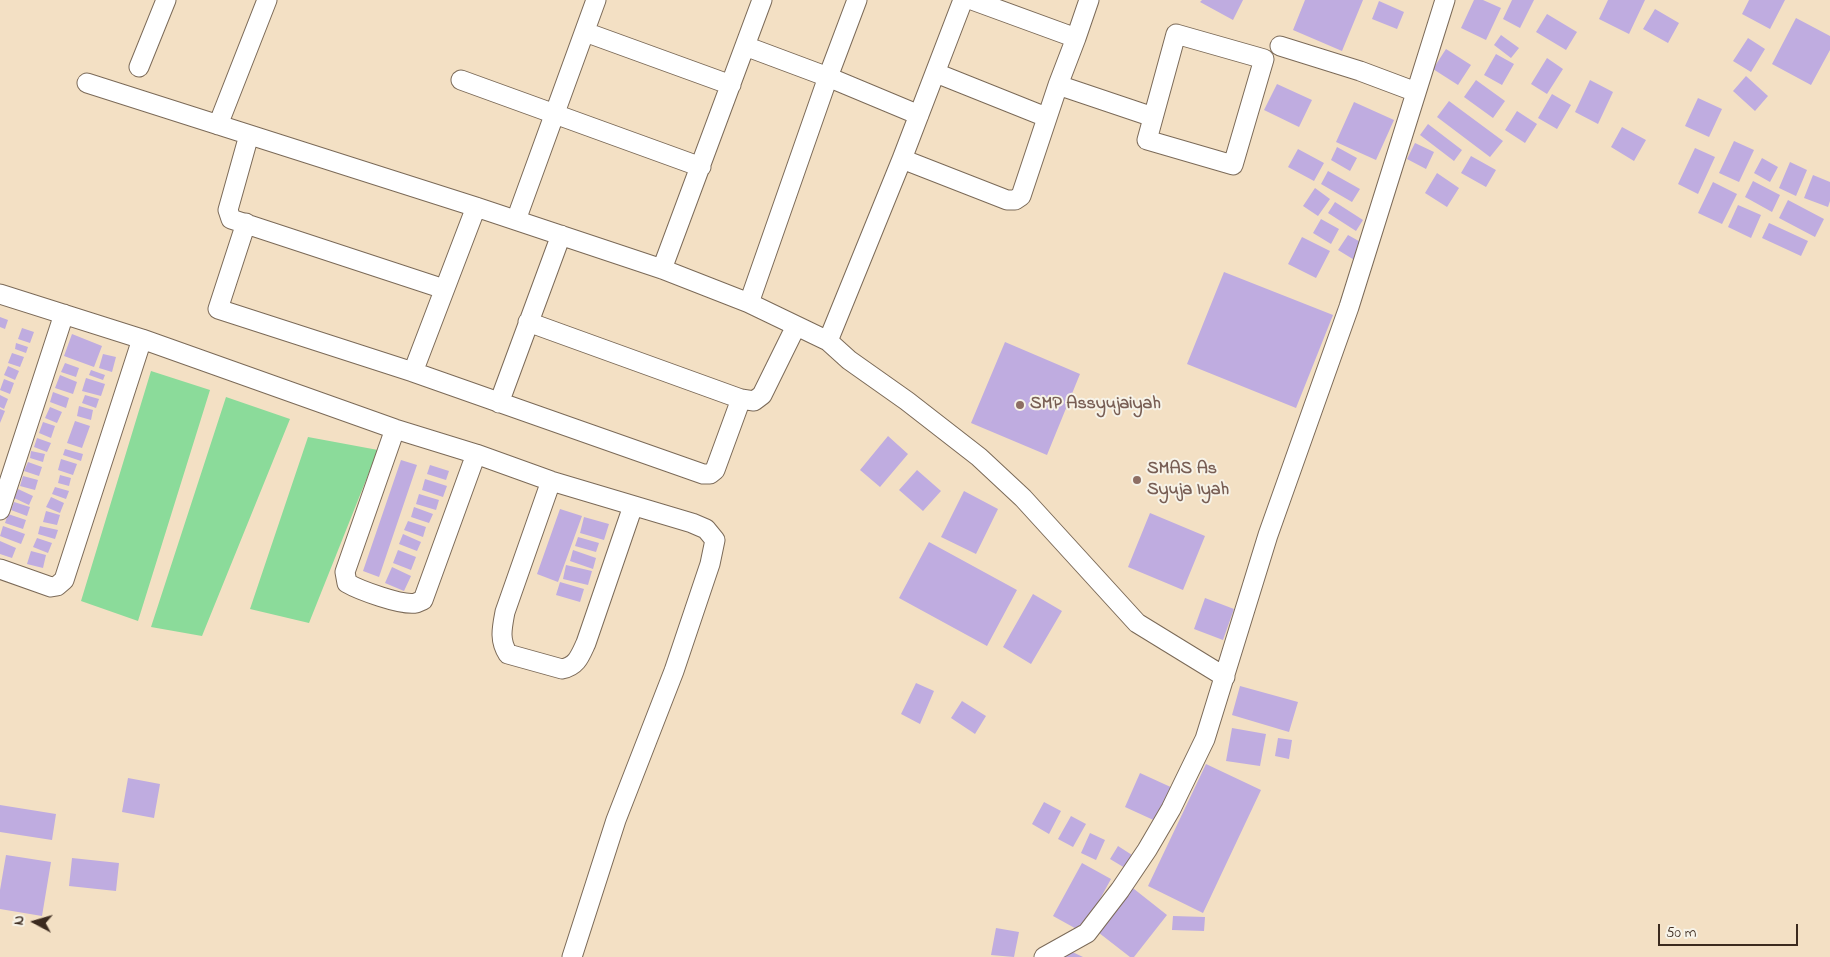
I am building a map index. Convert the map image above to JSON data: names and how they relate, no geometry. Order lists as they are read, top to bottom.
{
  "places": ["SMP Assyujaiyah", "SMAS As Syuja Iyah"],
  "scale_bar": "50 m",
  "north": "left"
}
